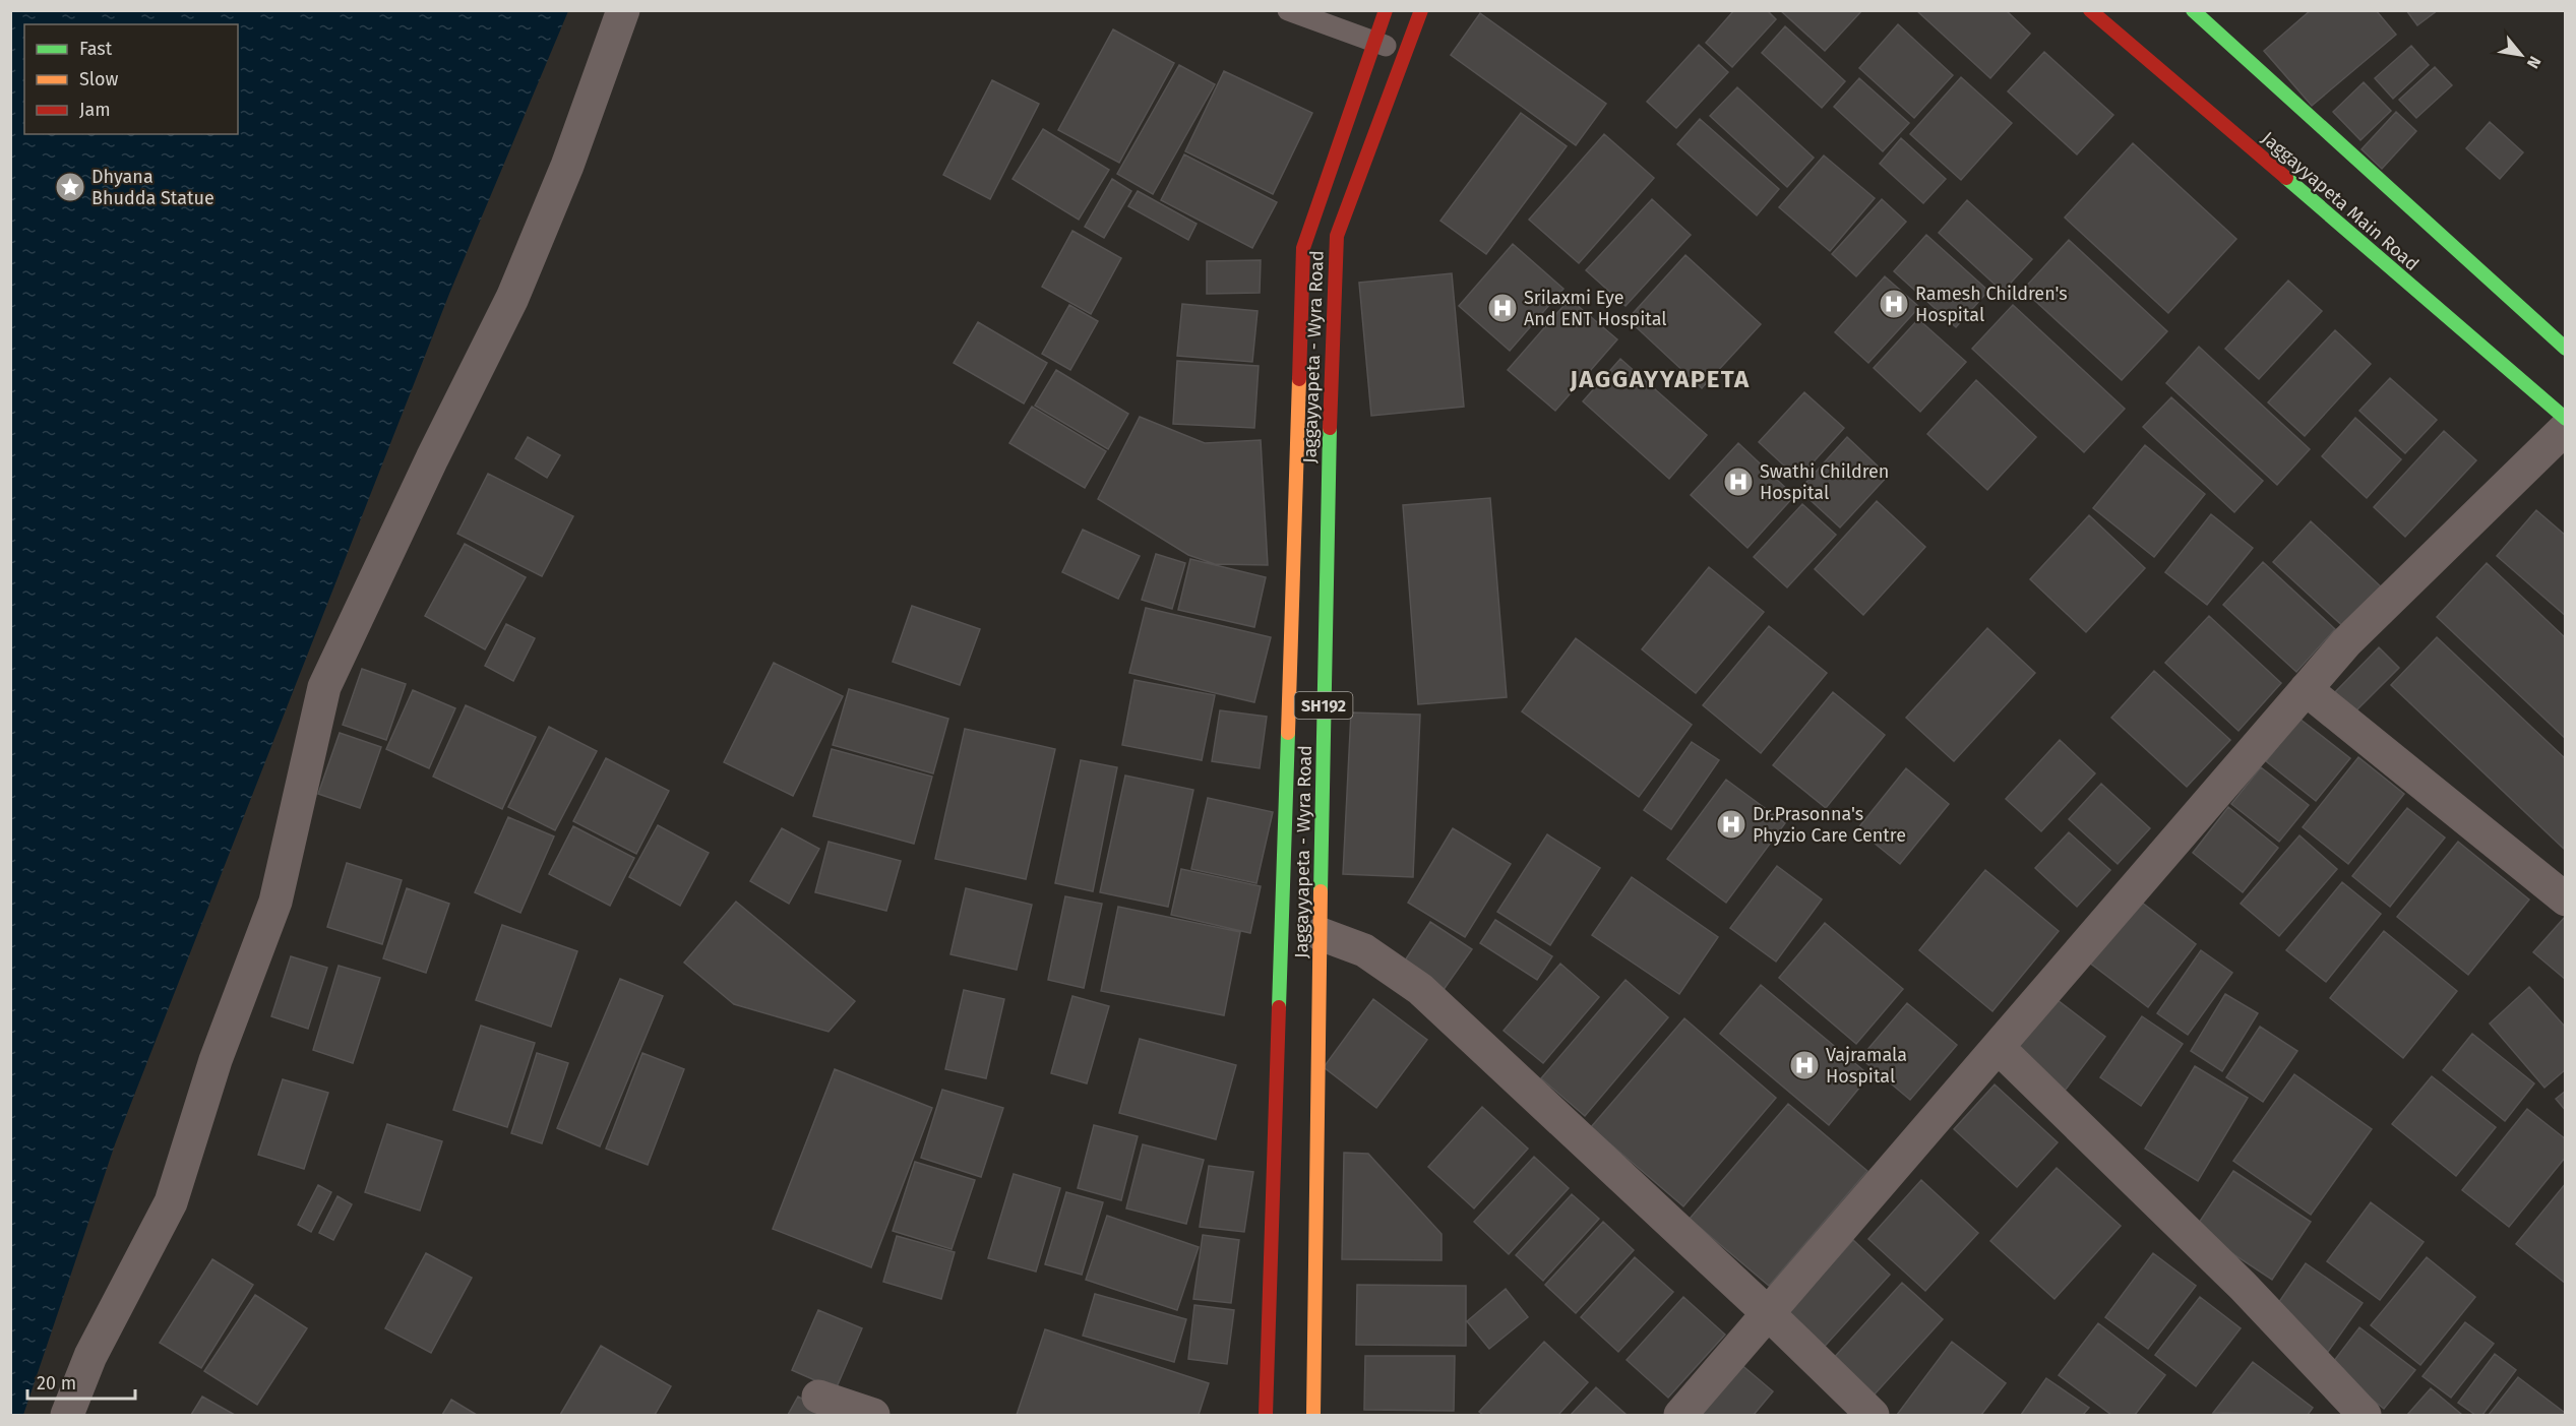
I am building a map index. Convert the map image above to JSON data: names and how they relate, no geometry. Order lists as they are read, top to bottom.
{
  "streets": {
    "main road": ["Jaggayyapeta Main Road", "Jaggayyapeta - Wyra Road", "SH192"]
  },
  "districts": ["JAGGAYYAPETA"],
  "places": {
    "place": ["Dhyana Bhudda Statue"],
    "hospital": [
      "Ramesh Children's Hospital",
      "Srilaxmi Eye And ENT Hospital",
      "Swathi Children Hospital",
      "Dr.Prasonna's Phyzio Care Centre",
      "Vajramala Hospital"
    ]
  },
  "legend": ["Fast", "Slow", "Jam"],
  "scale_bar": "20 m",
  "north": "bottom right"
}
